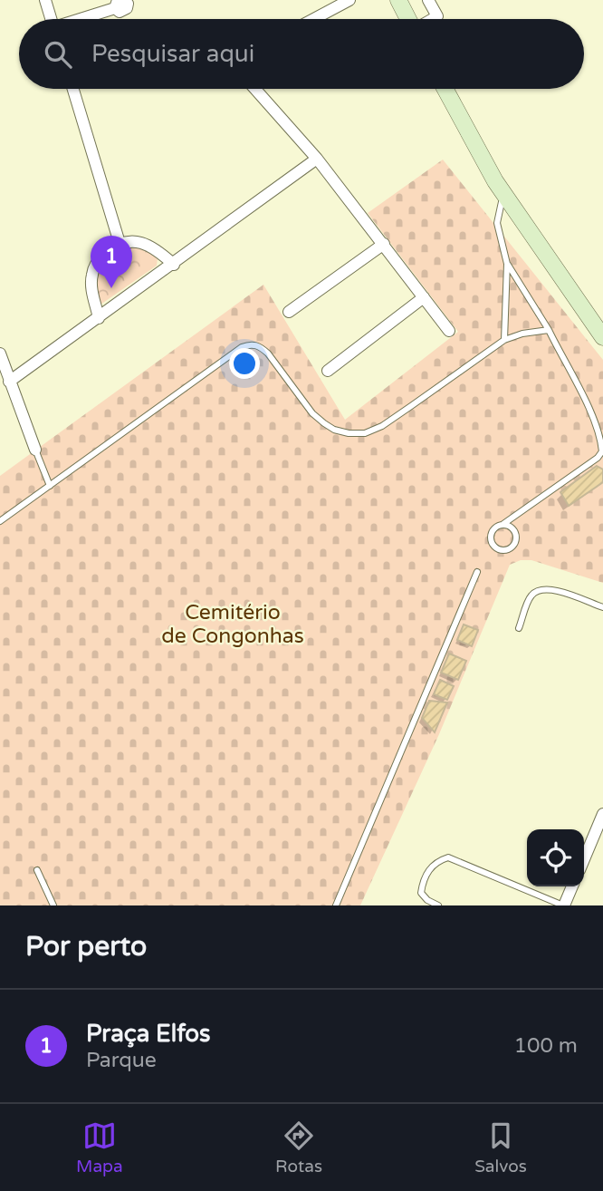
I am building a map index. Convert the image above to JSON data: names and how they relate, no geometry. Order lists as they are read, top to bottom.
{
  "parks": ["Cemitério de Congonhas"],
  "page": {
    "search": "Pesquisar aqui",
    "pins": "1",
    "heading": "Por perto",
    "list": [
      {
        "mark": "1",
        "name": "Praça Elfos",
        "note": "Parque",
        "value": "100 m"
      }
    ],
    "nav": ["Mapa", "Rotas", "Salvos"]
  }
}
